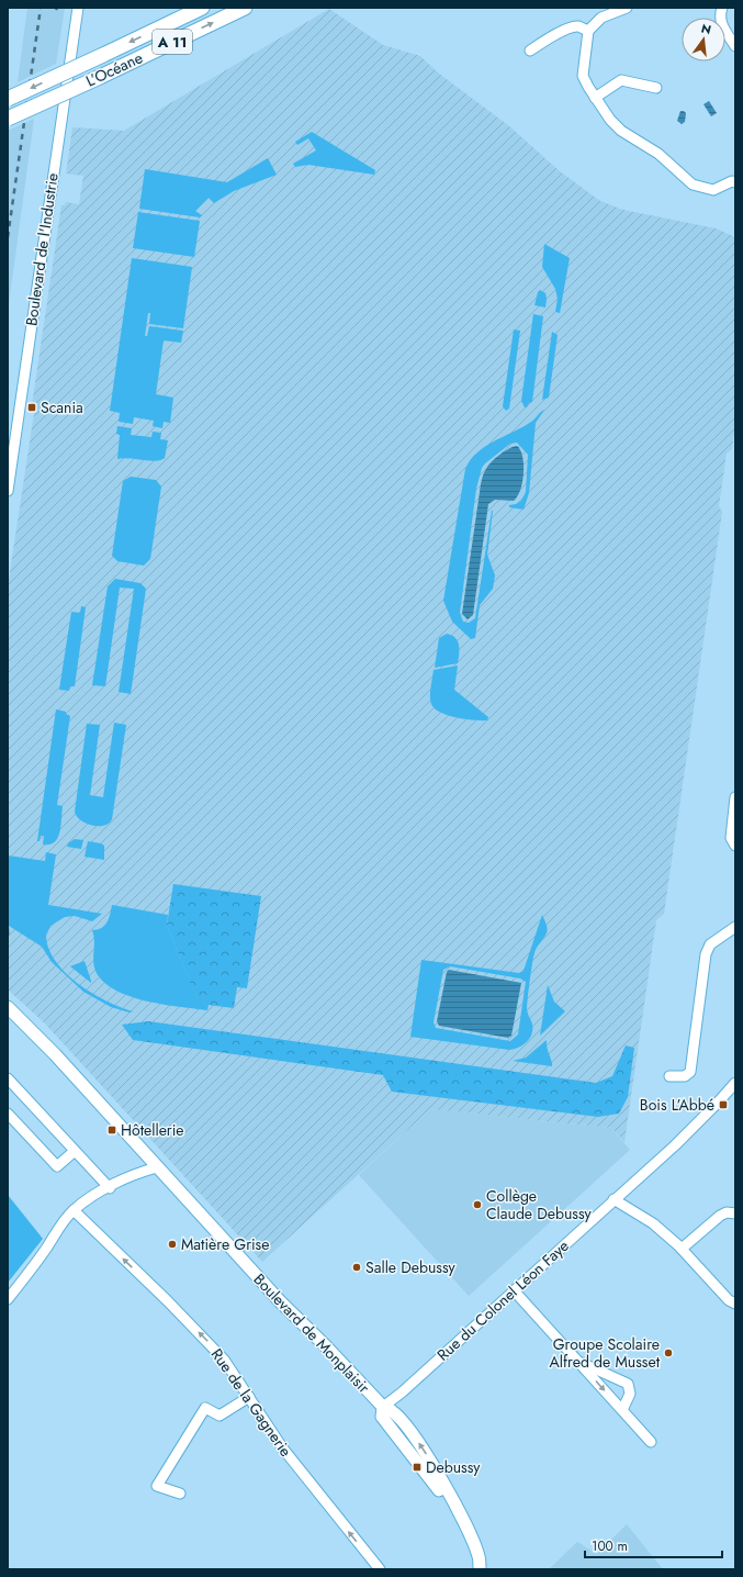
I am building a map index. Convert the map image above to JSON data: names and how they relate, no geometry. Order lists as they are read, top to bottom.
{
  "streets": {
    "highway": ["A 11", "L’Océane"],
    "main road": ["Boulevard de Monplaisir"],
    "street": ["Boulevard de l'Industrie", "Rue du Colonel Léon Faye", "Rue de la Gagnerie"]
  },
  "crossings": [
    ["Rue du Colonel Léon Faye", "Boulevard de Monplaisir"]
  ],
  "one_way": ["Rue de la Gagnerie"],
  "places": {
    "transit": [
      "Scania",
      "Bois L’Abbé",
      "Hôtellerie",
      "Debussy"
    ],
    "other": [
      "Collège Claude Debussy",
      "Matière Grise",
      "Salle Debussy",
      "Groupe Scolaire Alfred de Musset"
    ]
  },
  "scale_bar": "100 m",
  "north": "top"
}
